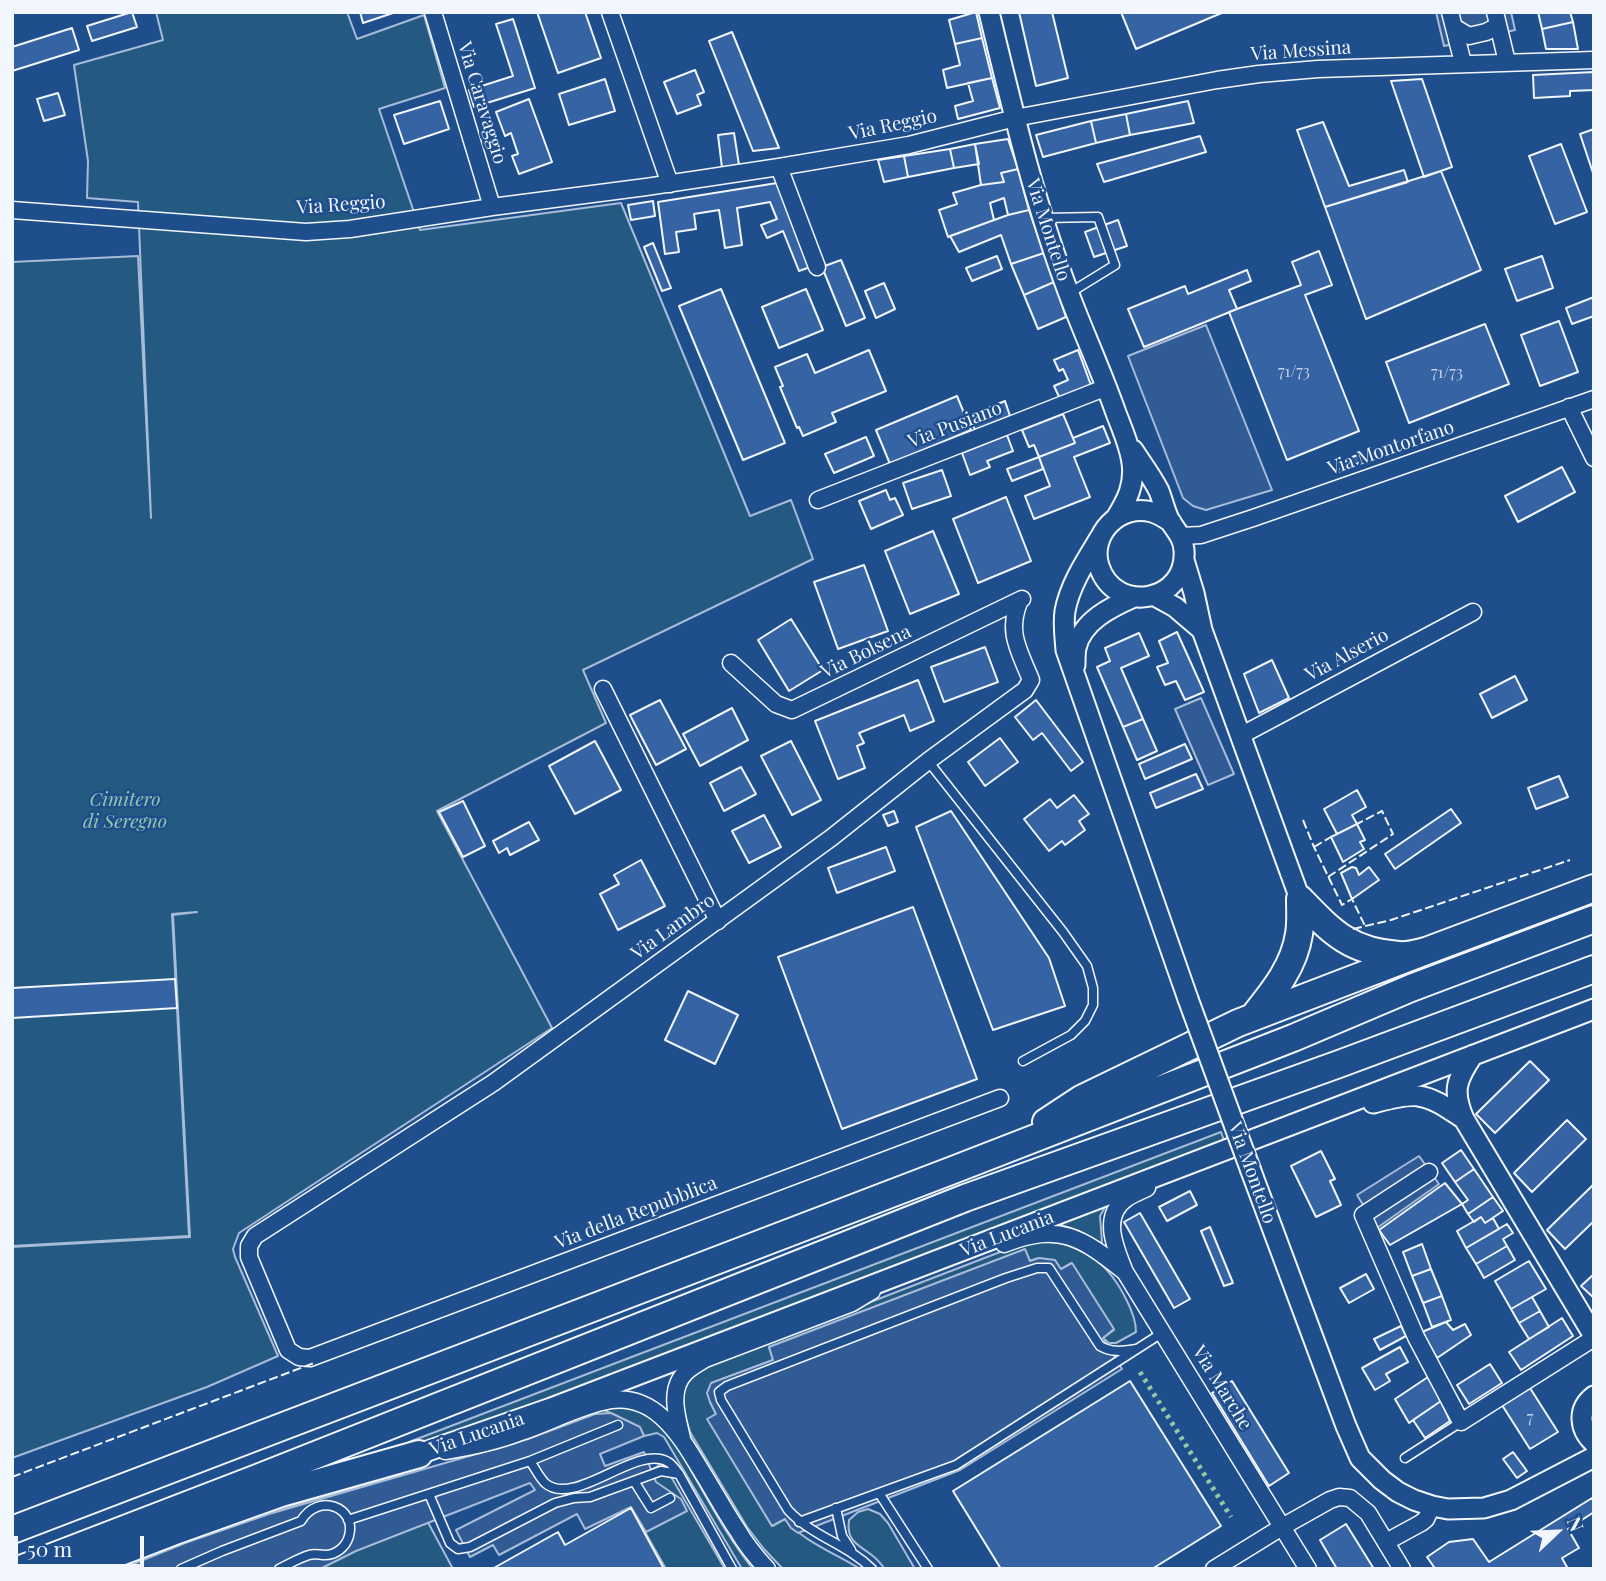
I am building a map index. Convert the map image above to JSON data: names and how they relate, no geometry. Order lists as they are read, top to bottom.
{
  "streets": {
    "street": [
      "Via Messina",
      "Via Caravaggio",
      "Via Reggio",
      "Via Montello",
      "Via Pusiano",
      "Via Montorfano",
      "Via Bolsena",
      "Via Alserio",
      "Via Lambro",
      "Via della Repubblica",
      "Via Lucania",
      "Via Marche"
    ]
  },
  "crossings": [
    ["Via Messina", "Via Reggio"],
    ["Via Messina", "Via Montello"],
    ["Via Caravaggio", "Via Reggio"],
    ["Via Reggio", "Via Montello"],
    ["Via Montello", "Via Pusiano"],
    ["Via Montello", "Via Montorfano"],
    ["Via Montello", "Via Alserio"],
    ["Via Montello", "Via Lucania"],
    ["Via Bolsena", "Via Lambro"],
    ["Via Lambro", "Via della Repubblica"],
    ["Via Lucania", "Via Marche"]
  ],
  "parks": ["Cimitero di Seregno"],
  "house_numbers": ["71/73", "71/73", "7"],
  "scale_bar": "50 m",
  "north": "top right"
}
